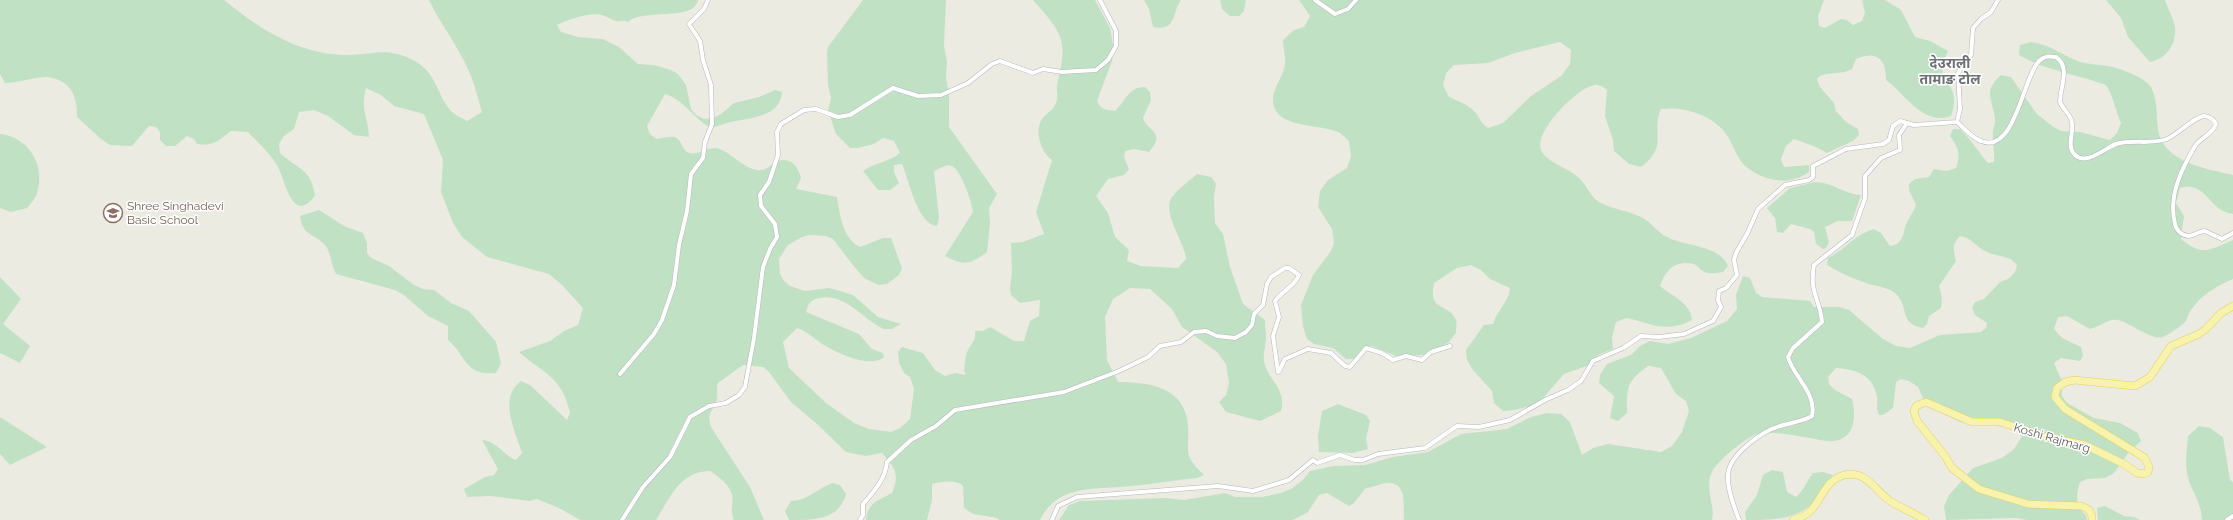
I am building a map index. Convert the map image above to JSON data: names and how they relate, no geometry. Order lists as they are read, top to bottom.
{
  "streets": {
    "main road": ["Koshi Rajmarg"]
  },
  "districts": ["देउराली तामाङ टोल"],
  "places": {
    "school or university": ["Shree Singhadevi Basic School"]
  }
}
